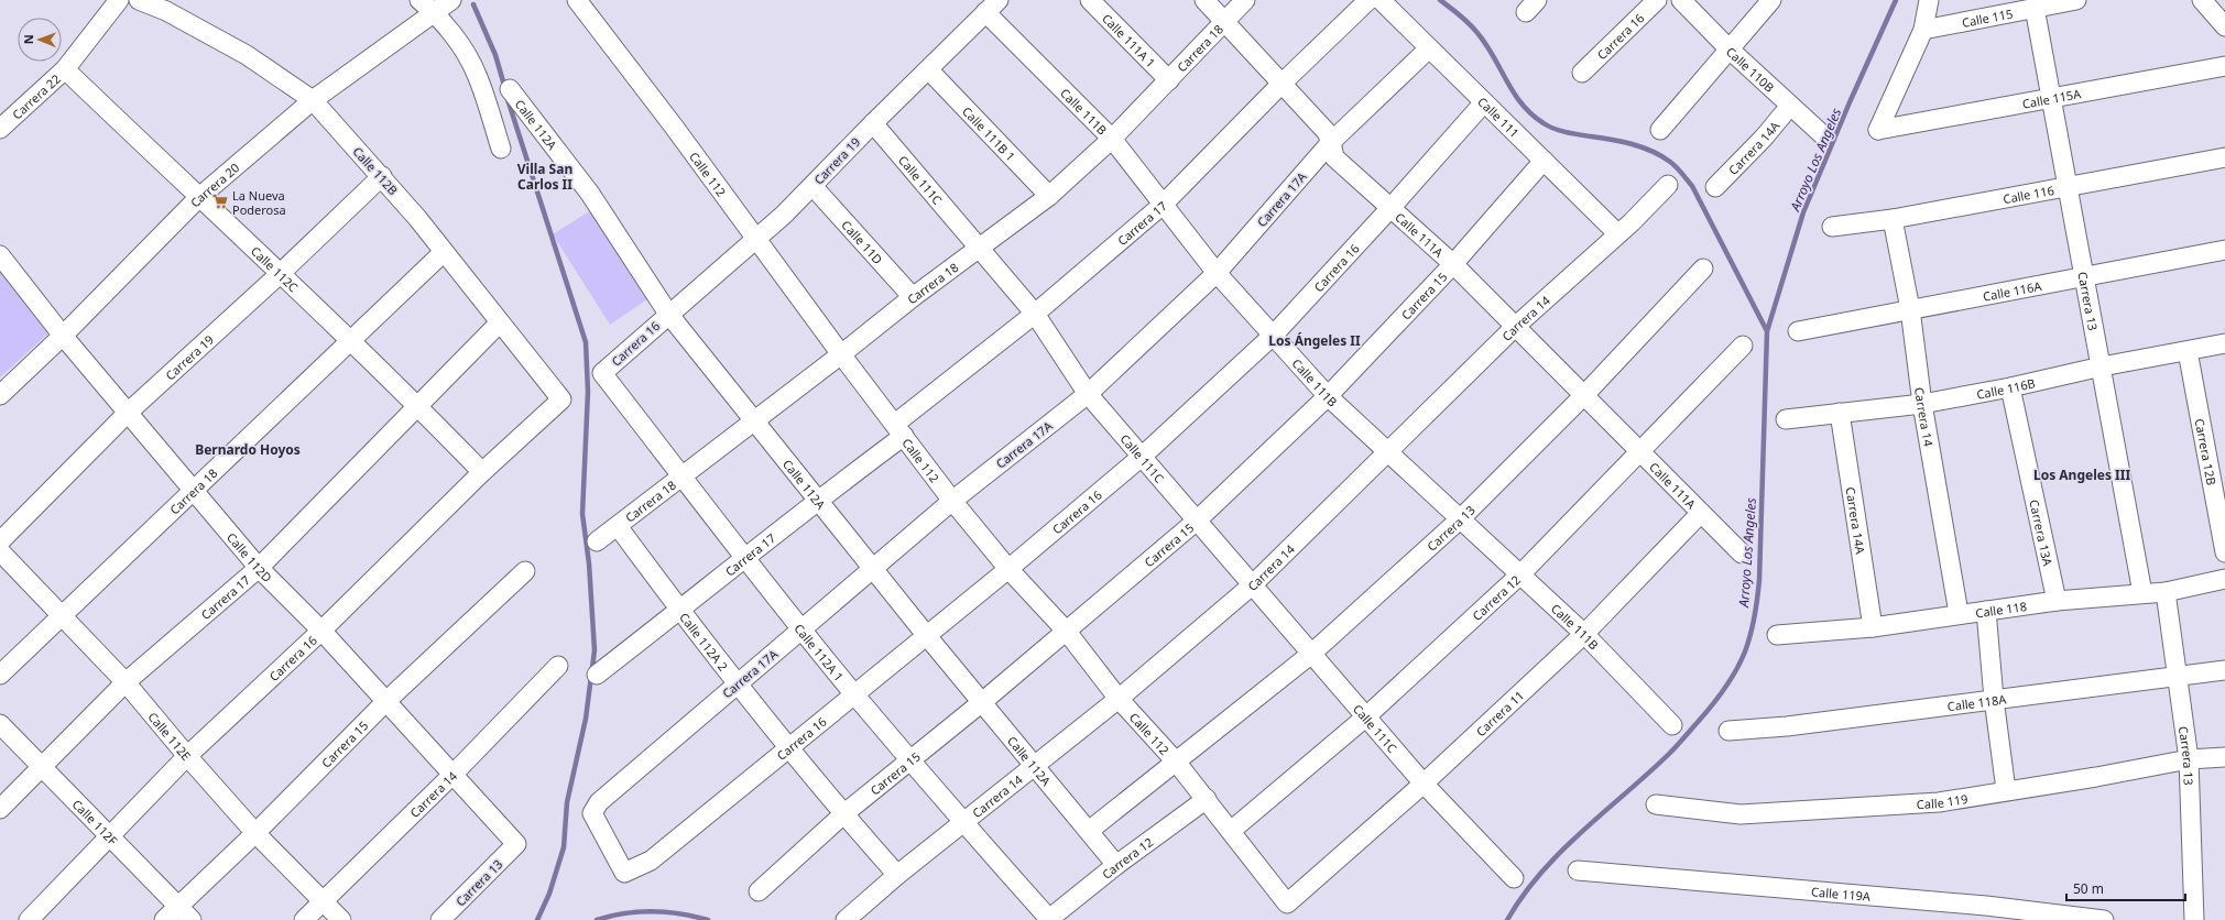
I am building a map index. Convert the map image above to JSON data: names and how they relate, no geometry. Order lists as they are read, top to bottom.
{
  "streets": {
    "street": [
      "Calle 115",
      "Carrera 16",
      "Calle 111A 1",
      "Carrera 18",
      "Calle 110B",
      "Carrera 22",
      "Calle 115A",
      "Calle 111B",
      "Calle 111",
      "Calle 112A",
      "Calle 111B 1",
      "Carrera 14A",
      "Carrera 19",
      "Calle 112B",
      "Calle 112",
      "Calle 111C",
      "Carrera 20",
      "Calle 116",
      "Carrera 17A",
      "Carrera 17",
      "Calle 111A",
      "Calle 11D",
      "Calle 112C",
      "Calle 116A",
      "Carrera 15",
      "Carrera 13",
      "Carrera 14",
      "Calle 116B",
      "Carrera 12B",
      "Carrera 13A",
      "Calle 112D",
      "Carrera 12",
      "Calle 118",
      "Calle 112A 2",
      "Calle 112A 1",
      "Calle 118A",
      "Carrera 11",
      "Calle 112E",
      "Calle 119",
      "Calle 112F",
      "Calle 119A"
    ]
  },
  "crossings": [
    ["Calle 115", "Calle 115A"],
    ["Calle 115", "Carrera 13"],
    ["Carrera 16", "Calle 111B"],
    ["Carrera 16", "Calle 111"],
    ["Carrera 16", "Calle 112A"],
    ["Carrera 16", "Carrera 19"],
    ["Carrera 16", "Calle 112B"],
    ["Carrera 16", "Calle 112"],
    ["Carrera 16", "Calle 111C"],
    ["Carrera 16", "Carrera 17A"],
    ["Carrera 16", "Calle 111A"],
    ["Carrera 16", "Calle 112C"],
    ["Carrera 16", "Calle 112D"],
    ["Carrera 16", "Calle 112A 2"],
    ["Carrera 16", "Calle 112A 1"],
    ["Carrera 16", "Calle 112E"],
    ["Carrera 16", "Calle 112F"],
    ["Calle 111A 1", "Carrera 18"],
    ["Carrera 18", "Calle 111B"],
    ["Carrera 18", "Calle 112A"],
    ["Carrera 18", "Calle 111B 1"],
    ["Carrera 18", "Calle 112B"],
    ["Carrera 18", "Calle 112"],
    ["Carrera 18", "Calle 111C"],
    ["Carrera 18", "Calle 111A"],
    ["Carrera 18", "Calle 11D"],
    ["Carrera 18", "Calle 112C"],
    ["Carrera 18", "Calle 112D"],
    ["Carrera 18", "Calle 112A 2"],
    ["Carrera 18", "Calle 112A 1"],
    ["Carrera 18", "Calle 112E"],
    ["Calle 110B", "Carrera 14A"],
    ["Carrera 22", "Calle 112C"],
    ["Calle 115A", "Carrera 13"],
    ["Calle 111B", "Carrera 19"],
    ["Calle 111B", "Carrera 17A"],
    ["Calle 111B", "Carrera 17"],
    ["Calle 111B", "Carrera 15"],
    ["Calle 111B", "Carrera 13"],
    ["Calle 111B", "Carrera 14"],
    ["Calle 111B", "Carrera 12"],
    ["Calle 111B", "Carrera 11"],
    ["Calle 111", "Carrera 17A"],
    ["Calle 111", "Carrera 15"],
    ["Calle 111", "Carrera 14"],
    ["Calle 112A", "Carrera 19"],
    ["Calle 112A", "Carrera 17A"],
    ["Calle 112A", "Carrera 17"],
    ["Calle 112A", "Carrera 15"],
    ["Calle 112A", "Carrera 13"],
    ["Calle 112A", "Carrera 14"],
    ["Calle 112A", "Carrera 12"],
    ["Calle 111B 1", "Carrera 19"],
    ["Carrera 14A", "Calle 116B"],
    ["Carrera 14A", "Calle 118"],
    ["Carrera 19", "Calle 112B"],
    ["Carrera 19", "Calle 112"],
    ["Carrera 19", "Calle 111C"],
    ["Carrera 19", "Calle 11D"],
    ["Carrera 19", "Calle 112C"],
    ["Carrera 19", "Calle 112D"],
    ["Calle 112B", "Carrera 20"],
    ["Calle 112B", "Carrera 17"],
    ["Calle 112", "Carrera 17A"],
    ["Calle 112", "Carrera 17"],
    ["Calle 112", "Carrera 15"],
    ["Calle 112", "Carrera 13"],
    ["Calle 112", "Carrera 14"],
    ["Calle 112", "Carrera 12"],
    ["Calle 112", "Carrera 11"],
    ["Calle 111C", "Carrera 17A"],
    ["Calle 111C", "Carrera 17"],
    ["Calle 111C", "Carrera 15"],
    ["Calle 111C", "Carrera 13"],
    ["Calle 111C", "Carrera 14"],
    ["Calle 111C", "Carrera 12"],
    ["Calle 111C", "Carrera 11"],
    ["Carrera 20", "Calle 112C"],
    ["Carrera 20", "Calle 112D"],
    ["Calle 116", "Carrera 13"],
    ["Calle 116", "Carrera 14"],
    ["Carrera 17A", "Calle 111A"],
    ["Carrera 17A", "Calle 112A 2"],
    ["Carrera 17A", "Calle 112A 1"],
    ["Carrera 17", "Calle 111A"],
    ["Carrera 17", "Calle 112C"],
    ["Carrera 17", "Calle 112D"],
    ["Carrera 17", "Calle 112A 2"],
    ["Carrera 17", "Calle 112A 1"],
    ["Carrera 17", "Calle 112E"],
    ["Carrera 17", "Calle 112F"],
    ["Calle 111A", "Carrera 15"],
    ["Calle 111A", "Carrera 13"],
    ["Calle 111A", "Carrera 14"],
    ["Calle 111A", "Carrera 12"],
    ["Calle 111A", "Carrera 11"],
    ["Calle 116A", "Carrera 13"],
    ["Calle 116A", "Carrera 14"],
    ["Carrera 15", "Calle 112D"],
    ["Carrera 15", "Calle 112A 2"],
    ["Carrera 15", "Calle 112A 1"],
    ["Carrera 15", "Calle 112E"],
    ["Carrera 15", "Calle 112F"],
    ["Carrera 13", "Calle 116B"],
    ["Carrera 13", "Calle 112D"],
    ["Carrera 13", "Calle 118"],
    ["Carrera 13", "Calle 118A"],
    ["Carrera 13", "Calle 119"],
    ["Carrera 14", "Calle 116B"],
    ["Carrera 14", "Calle 112D"],
    ["Carrera 14", "Calle 118"],
    ["Carrera 14", "Calle 112A 2"],
    ["Carrera 14", "Calle 112A 1"],
    ["Carrera 14", "Calle 112E"],
    ["Calle 116B", "Carrera 12B"],
    ["Calle 116B", "Carrera 13A"],
    ["Carrera 13A", "Calle 118"],
    ["Carrera 12", "Calle 112A 1"]
  ],
  "districts": [
    "Villa San Carlos II",
    "Los Ángeles II",
    "Bernardo Hoyos",
    "Los Angeles III"
  ],
  "water": ["Arroyo Los Angeles"],
  "places": {
    "supermarket": ["La Nueva Poderosa"]
  },
  "scale_bar": "50 m",
  "north": "left"
}
